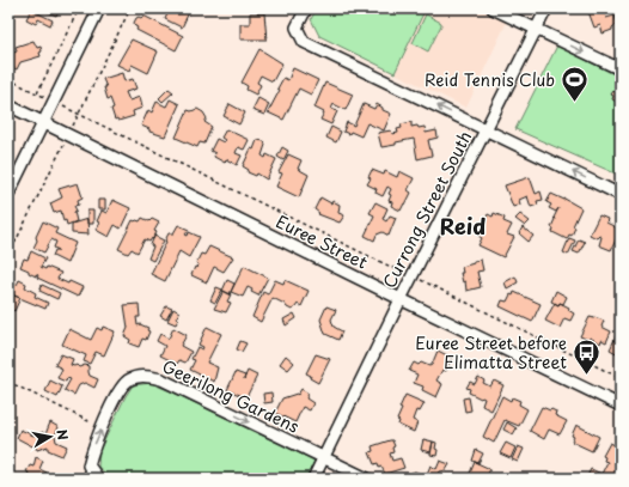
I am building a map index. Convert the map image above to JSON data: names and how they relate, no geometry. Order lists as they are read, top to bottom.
{
  "streets": {
    "street": ["Currong Street South", "Euree Street", "Geerilong Gardens"]
  },
  "crossings": [
    ["Currong Street South", "Euree Street"],
    ["Currong Street South", "Geerilong Gardens"]
  ],
  "districts": ["Reid"],
  "places": {
    "sports": ["Reid Tennis Club"],
    "bus stop": ["Euree Street before Elimatta Street"]
  },
  "north": "right"
}
